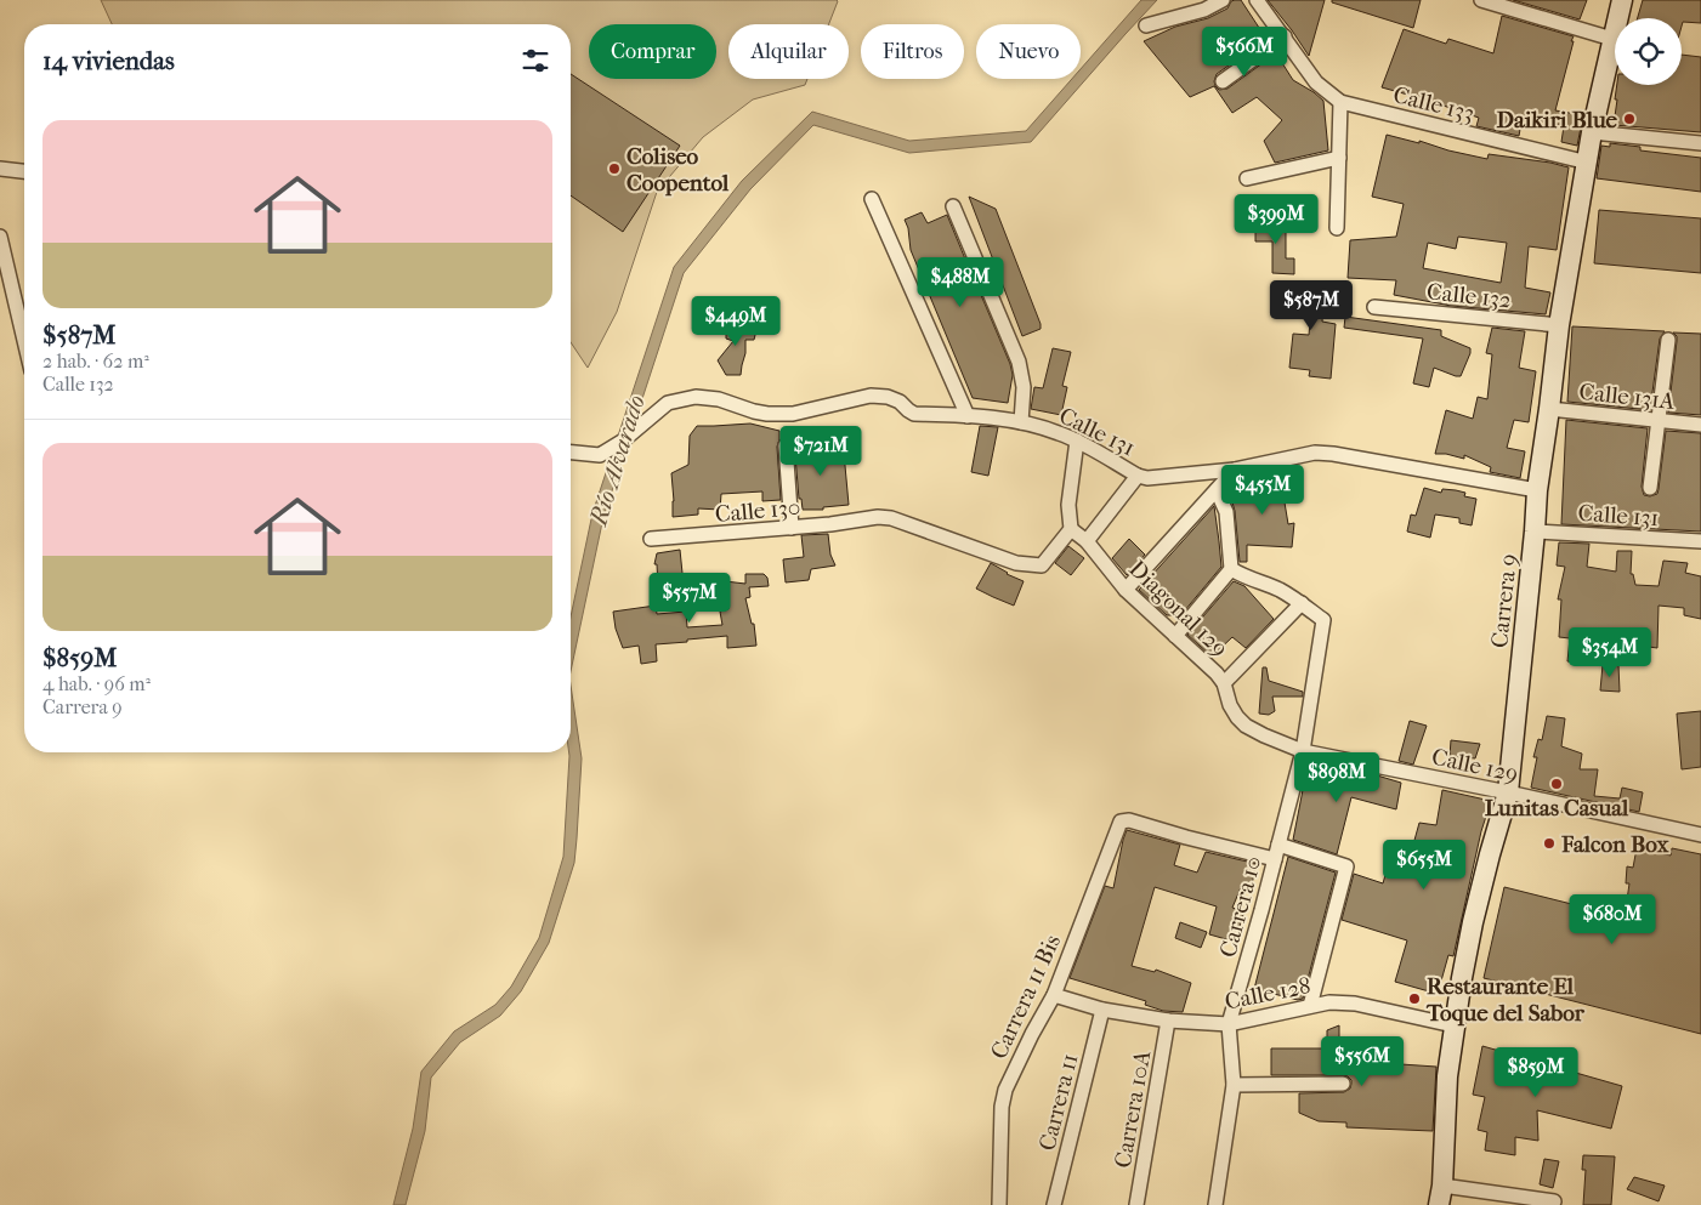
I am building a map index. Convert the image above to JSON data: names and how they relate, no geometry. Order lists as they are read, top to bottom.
{
  "streets": {
    "street": [
      "Calle 133",
      "Calle 132",
      "Calle 131A",
      "Calle 131",
      "Calle 130",
      "Carrera 9",
      "Diagonal 129",
      "Calle 129",
      "Carrera 10",
      "Calle 128",
      "Carrera 11 Bis",
      "Carrera 11",
      "Carrera 10A"
    ]
  },
  "crossings": [
    ["Calle 133", "Carrera 9"],
    ["Calle 132", "Carrera 9"],
    ["Calle 131A", "Carrera 9"],
    ["Calle 131", "Carrera 9"],
    ["Calle 130", "Diagonal 129"],
    ["Carrera 9", "Calle 129"],
    ["Carrera 9", "Calle 128"],
    ["Diagonal 129", "Calle 129"],
    ["Calle 129", "Carrera 10"],
    ["Carrera 10", "Calle 128"],
    ["Carrera 10", "Carrera 11 Bis"],
    ["Calle 128", "Carrera 11 Bis"],
    ["Calle 128", "Carrera 11"],
    ["Calle 128", "Carrera 10A"]
  ],
  "water": ["Río Alvarado"],
  "places": [
    "Daikiri Blue",
    "Coliseo Coopentol",
    "Lunitas Casual",
    "Falcon Box",
    "Restaurante El Toque del Sabor"
  ],
  "page": {
    "chip": [
      "Comprar",
      "Alquilar",
      "Filtros",
      "Nuevo"
    ],
    "heading": "14 viviendas",
    "price": [
      "$566M",
      "$399M",
      "$488M",
      "$587M",
      "$449M",
      "$721M",
      "$455M",
      "$557M",
      "$354M",
      "$898M",
      "$655M",
      "$680M",
      "$556M",
      "$859M"
    ],
    "list": [
      {
        "name": "$587M",
        "note": "2 hab. · 62 m² · Calle 132"
      },
      {
        "name": "$859M",
        "note": "4 hab. · 96 m² · Carrera 9"
      }
    ]
  }
}
